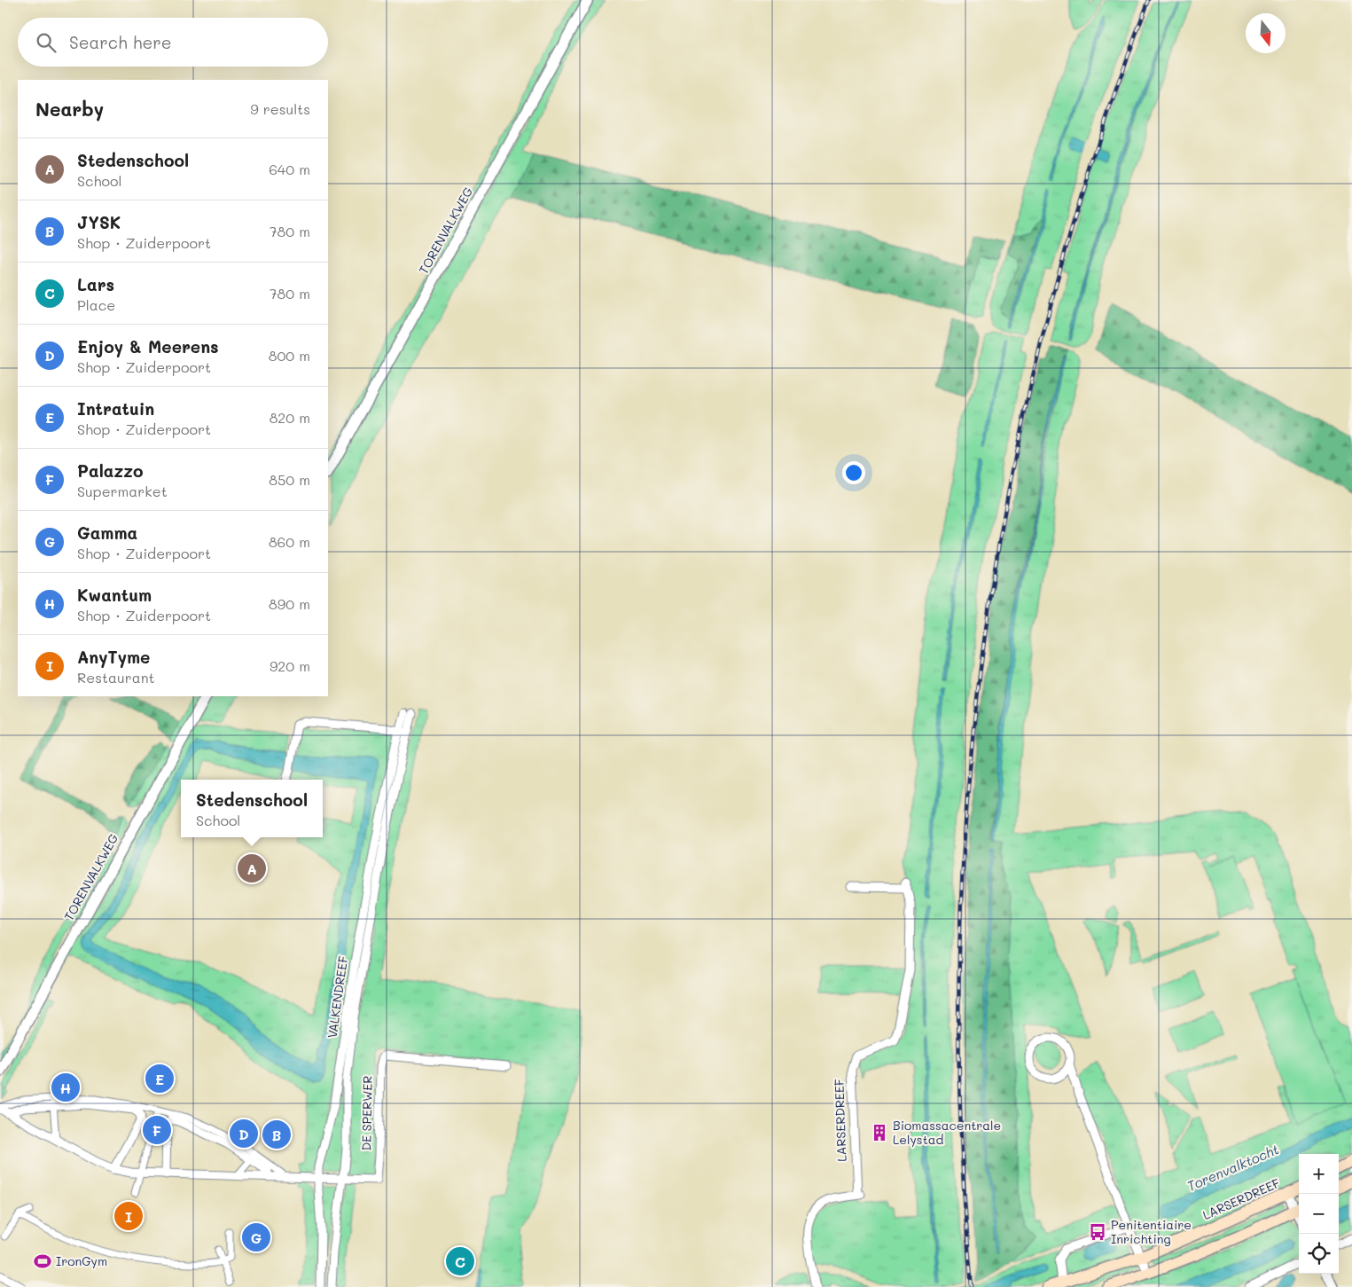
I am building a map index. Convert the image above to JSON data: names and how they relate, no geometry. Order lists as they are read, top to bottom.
{
  "streets": {
    "main road": ["LARSERDREEF"],
    "street": ["TORENVALKWEG", "VALKENDREEF", "DE SPERWER"]
  },
  "crossings": [
    ["VALKENDREEF", "DE SPERWER"]
  ],
  "water": ["Torenvalktocht"],
  "places": {
    "building": ["Biomassacentrale Lelystad"],
    "bus stop": ["Penitentiaire Inrichting"],
    "sports": ["IronGym"]
  },
  "north": "bottom",
  "page": {
    "search": "Search here",
    "heading": ["Nearby", "9 results"],
    "list": [
      {
        "mark": "A",
        "name": "Stedenschool",
        "note": "School",
        "value": "640 m"
      },
      {
        "mark": "B",
        "name": "JYSK",
        "note": "Shop · Zuiderpoort",
        "value": "780 m"
      },
      {
        "mark": "C",
        "name": "Lars",
        "note": "Place",
        "value": "780 m"
      },
      {
        "mark": "D",
        "name": "Enjoy & Meerens",
        "note": "Shop · Zuiderpoort",
        "value": "800 m"
      },
      {
        "mark": "E",
        "name": "Intratuin",
        "note": "Shop · Zuiderpoort",
        "value": "820 m"
      },
      {
        "mark": "F",
        "name": "Palazzo",
        "note": "Supermarket",
        "value": "850 m"
      },
      {
        "mark": "G",
        "name": "Gamma",
        "note": "Shop · Zuiderpoort",
        "value": "860 m"
      },
      {
        "mark": "H",
        "name": "Kwantum",
        "note": "Shop · Zuiderpoort",
        "value": "890 m"
      },
      {
        "mark": "I",
        "name": "AnyTyme",
        "note": "Restaurant",
        "value": "920 m"
      }
    ],
    "popup": ["Stedenschool", "School"],
    "pins": [
      "A",
      "E",
      "H",
      "F",
      "D",
      "B",
      "I",
      "G",
      "C"
    ],
    "map_buttons": ["+", "−"]
  }
}
